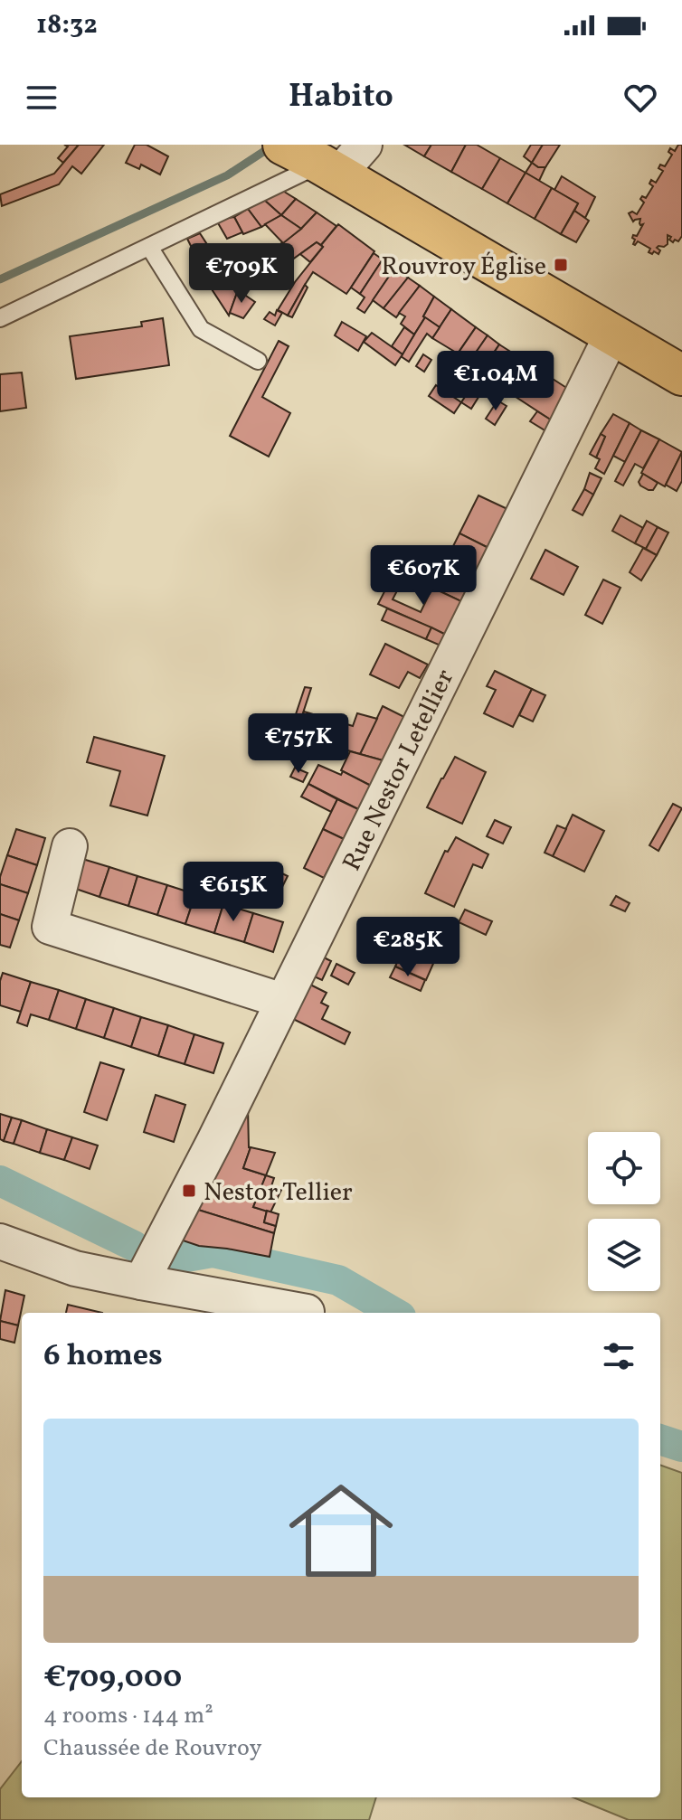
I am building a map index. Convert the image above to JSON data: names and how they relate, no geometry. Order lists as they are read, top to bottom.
{
  "streets": {
    "street": ["Rue Nestor Letellier"]
  },
  "places": {
    "transit": ["Rouvroy Église", "Nestor Tellier"]
  },
  "page": {
    "status": "18:32",
    "header": "Habito",
    "price": [
      "€709K",
      "€1.04M",
      "€607K",
      "€757K",
      "€615K",
      "€285K"
    ],
    "heading": "6 homes",
    "list": [
      {
        "name": "€709,000",
        "note": "4 rooms · 144 m² · Chaussée de Rouvroy"
      }
    ]
  }
}
